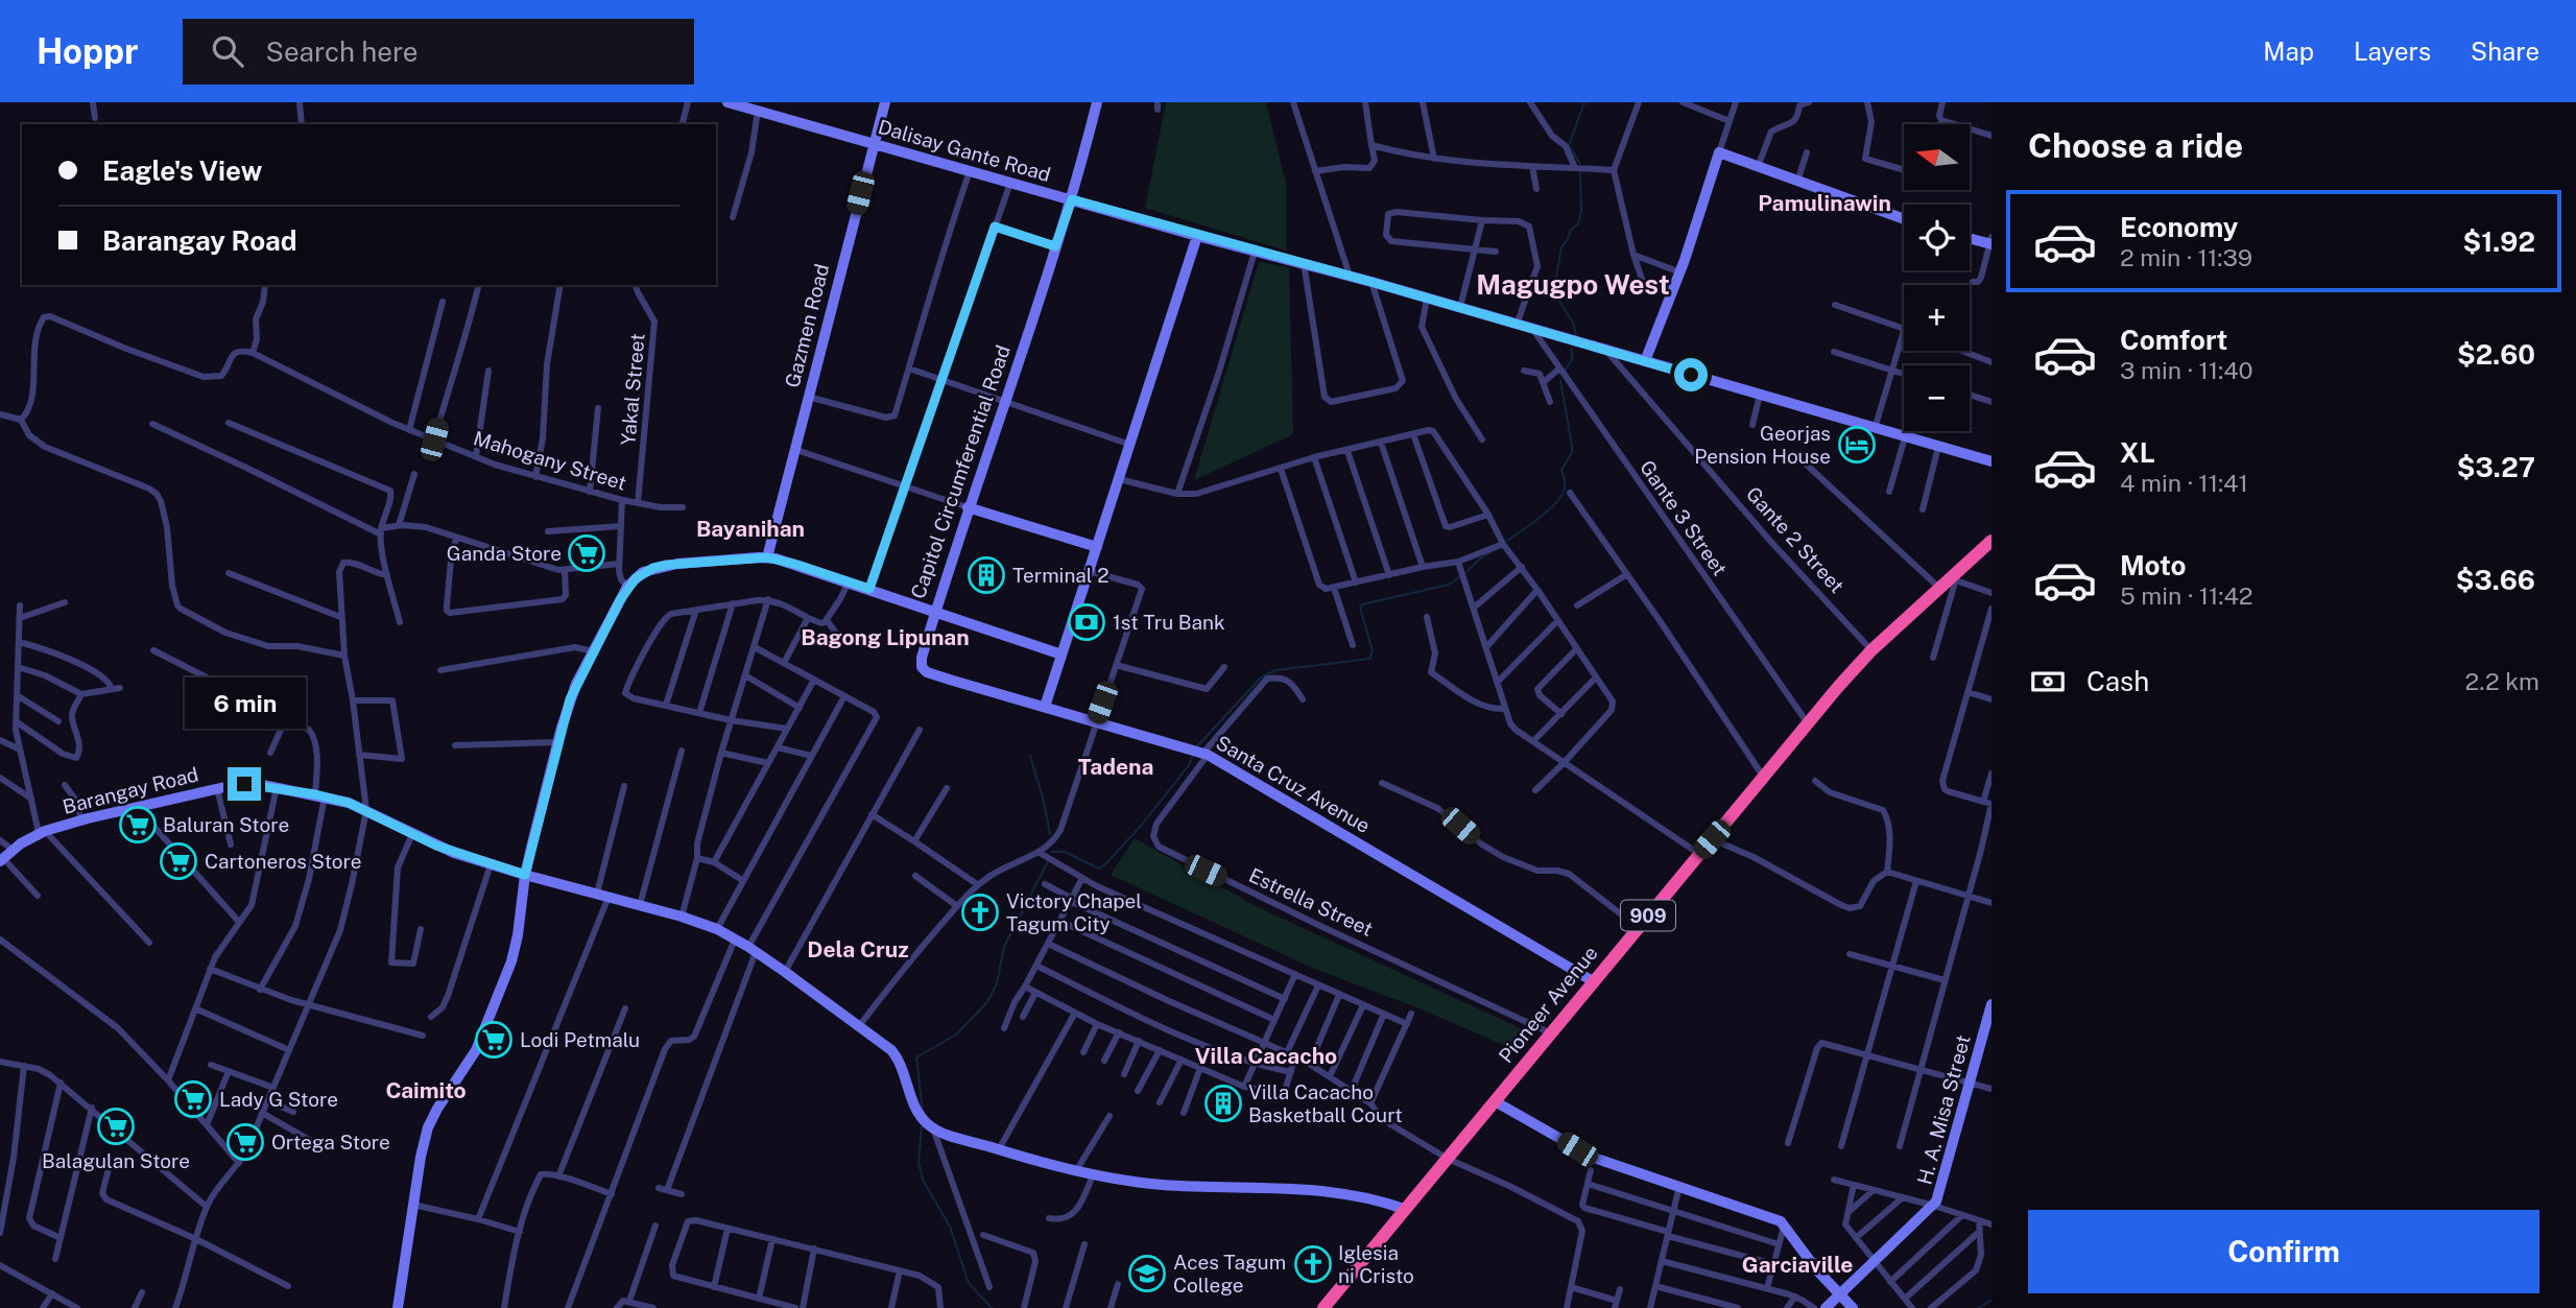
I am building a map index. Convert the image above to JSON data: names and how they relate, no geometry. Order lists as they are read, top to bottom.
{
  "streets": {
    "highway": ["909", "Pioneer Avenue"],
    "street": [
      "Dalisay Gante Road",
      "Gazmen Road",
      "Yakal Street",
      "Mahogany Street",
      "Capitol Circumferential Road",
      "Gante 3 Street",
      "Gante 2 Street",
      "Santa Cruz Avenue",
      "Barangay Road",
      "Estrella Street",
      "H. A. Misa Street"
    ]
  },
  "crossings": [
    ["Dalisay Gante Road", "Gazmen Road"],
    ["Dalisay Gante Road", "Capitol Circumferential Road"],
    ["Dalisay Gante Road", "Gante 3 Street"],
    ["Dalisay Gante Road", "Gante 2 Street"],
    ["Gazmen Road", "Capitol Circumferential Road"],
    ["Yakal Street", "Mahogany Street"],
    ["Capitol Circumferential Road", "Santa Cruz Avenue"],
    ["Capitol Circumferential Road", "Barangay Road"],
    ["Gante 3 Street", "Pioneer Avenue"],
    ["Gante 2 Street", "Pioneer Avenue"],
    ["Santa Cruz Avenue", "Estrella Street"],
    ["Santa Cruz Avenue", "Pioneer Avenue"],
    ["Estrella Street", "Pioneer Avenue"]
  ],
  "districts": [
    "Pamulinawin",
    "Magugpo West",
    "Bayanihan",
    "Bagong Lipunan",
    "Tadena",
    "Dela Cruz",
    "Villa Cacacho",
    "Caimito",
    "Garciaville"
  ],
  "places": {
    "hotel": ["Georjas Pension House"],
    "supermarket": [
      "Ganda Store",
      "Baluran Store",
      "Cartoneros Store",
      "Lodi Petmalu",
      "Lady G Store",
      "Balagulan Store",
      "Ortega Store"
    ],
    "building": ["Terminal 2", "Villa Cacacho Basketball Court"],
    "bank": ["1st Tru Bank"],
    "church": ["Victory Chapel Tagum City", "Iglesia ni Cristo"],
    "school or university": ["Aces Tagum College"]
  },
  "north": "left",
  "page": {
    "header": "Hoppr",
    "search": "Search here",
    "nav": ["Map", "Layers", "Share"],
    "heading": "Choose a ride",
    "map_buttons": ["+", "−"],
    "banner": ["Eagle's View", "Barangay Road"],
    "list": [
      {
        "name": "Economy",
        "note": "2 min · 11:39",
        "value": "$1.92"
      },
      {
        "name": "Comfort",
        "note": "3 min · 11:40",
        "value": "$2.60"
      },
      {
        "name": "XL",
        "note": "4 min · 11:41",
        "value": "$3.27"
      },
      {
        "name": "Moto",
        "note": "5 min · 11:42",
        "value": "$3.66"
      }
    ],
    "pay": ["Cash", "2.2 km"],
    "bubble": "6 min",
    "buttons": "Confirm"
  }
}
